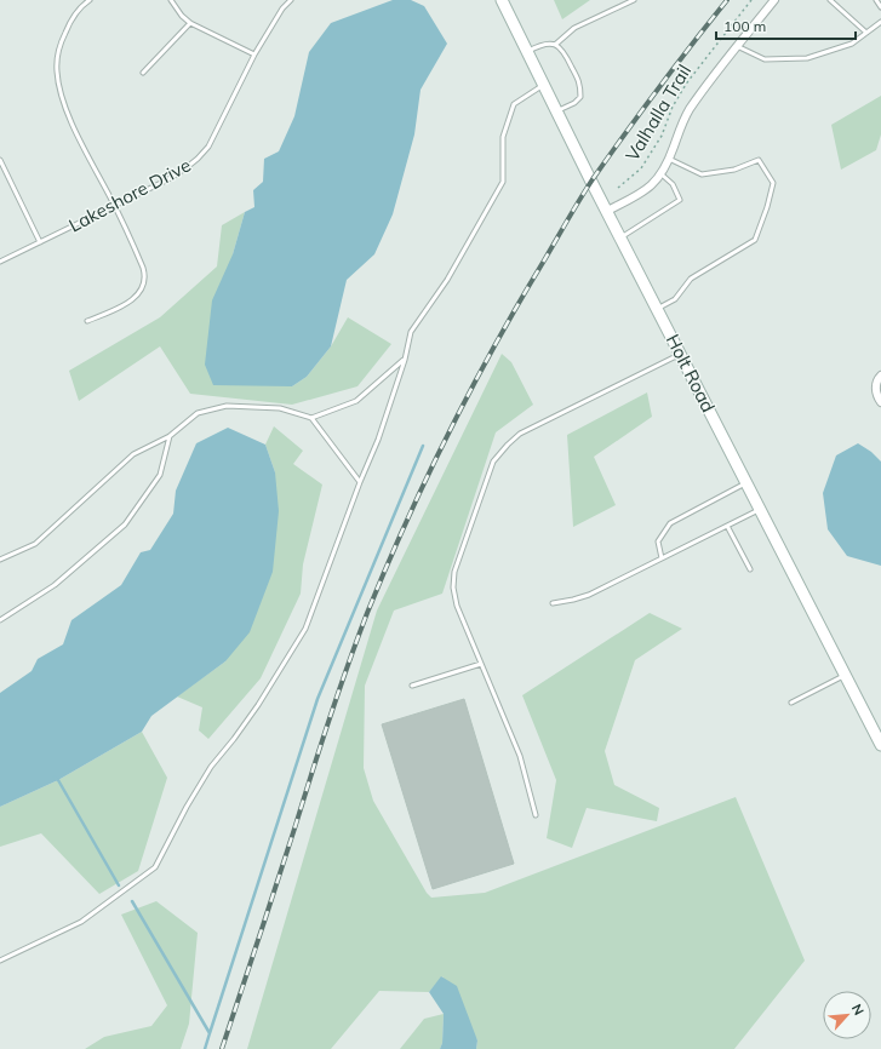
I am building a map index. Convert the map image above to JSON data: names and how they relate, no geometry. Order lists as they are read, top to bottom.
{
  "streets": {
    "main road": ["Holt Road"],
    "lane": ["Lakeshore Drive"],
    "path": ["Valhalla Trail"]
  },
  "scale_bar": "100 m",
  "north": "top right"
}
